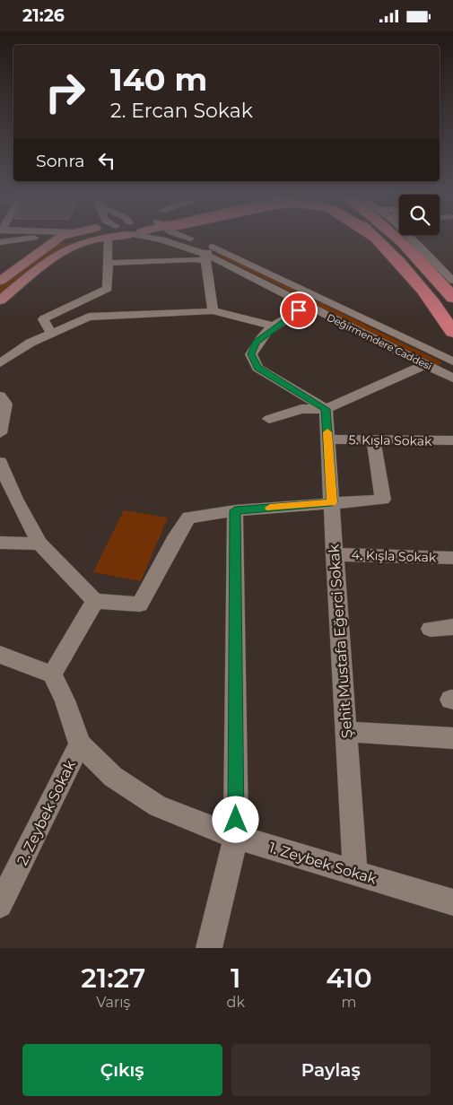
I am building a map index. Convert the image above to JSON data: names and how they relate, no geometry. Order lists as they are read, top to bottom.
{
  "streets": {
    "street": [
      "Değirmendere Caddesi",
      "5. Kışla Sokak",
      "4. Kışla Sokak",
      "Şehit Mustafa Eğerci Sokak",
      "2. Zeybek Sokak",
      "1. Zeybek Sokak"
    ]
  },
  "crossings": [
    ["5. Kışla Sokak", "Şehit Mustafa Eğerci Sokak"],
    ["4. Kışla Sokak", "Şehit Mustafa Eğerci Sokak"],
    ["Şehit Mustafa Eğerci Sokak", "1. Zeybek Sokak"],
    ["2. Zeybek Sokak", "1. Zeybek Sokak"]
  ],
  "page": {
    "status": "21:26",
    "turn": ["140 m", "2. Ercan Sokak"],
    "then": "Sonra",
    "eta": [
      "21:27",
      "Varış",
      "1",
      "dk",
      "410",
      "m"
    ],
    "buttons": ["Çıkış", "Paylaş"]
  }
}
